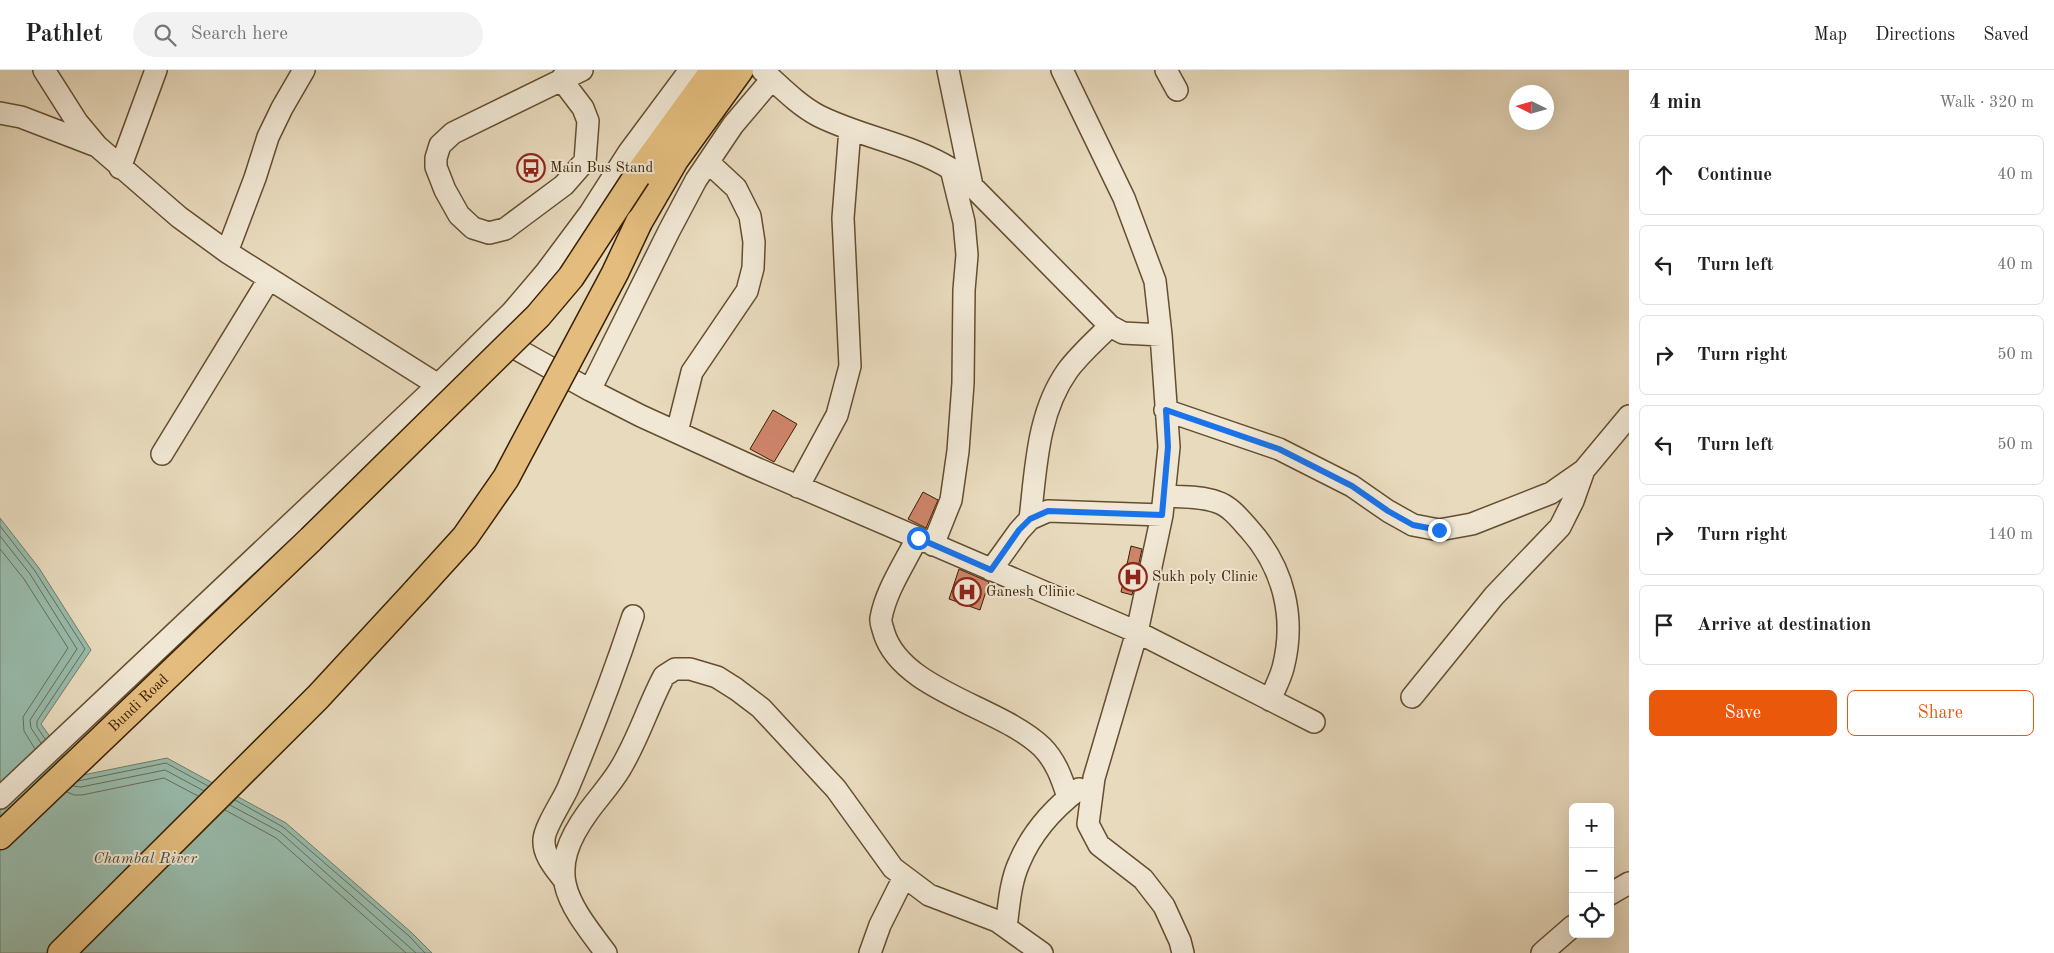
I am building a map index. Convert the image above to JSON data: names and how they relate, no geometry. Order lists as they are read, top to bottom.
{
  "streets": {
    "main road": ["Bundi Road"]
  },
  "water": ["Chambal River"],
  "places": {
    "bus stop": ["Main Bus Stand"],
    "hospital": ["Sukh poly Clinic", "Ganesh Clinic"]
  },
  "north": "left",
  "page": {
    "header": "Pathlet",
    "search": "Search here",
    "nav": ["Map", "Directions", "Saved"],
    "heading": ["4 min", "Walk · 320 m"],
    "list": [
      ["Continue", "40 m"],
      ["Turn left", "40 m"],
      ["Turn right", "50 m"],
      ["Turn left", "50 m"],
      ["Turn right", "140 m"],
      "Arrive at destination"
    ],
    "buttons": ["Save", "Share"],
    "map_buttons": ["+", "−"]
  }
}
